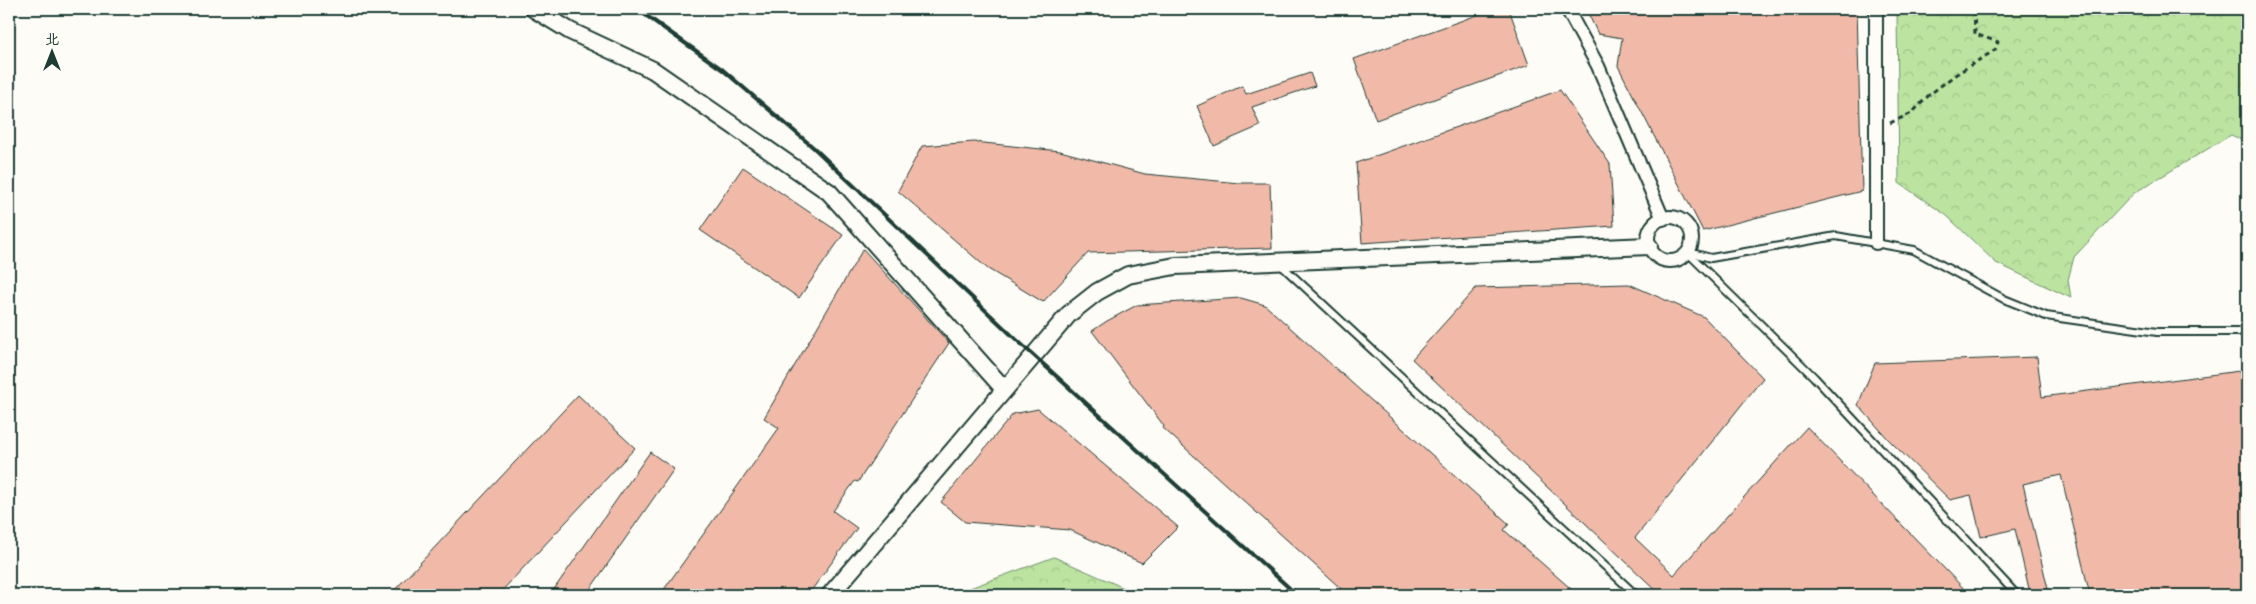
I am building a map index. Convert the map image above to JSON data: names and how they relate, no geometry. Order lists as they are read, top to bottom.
{
  "north": "top"
}
